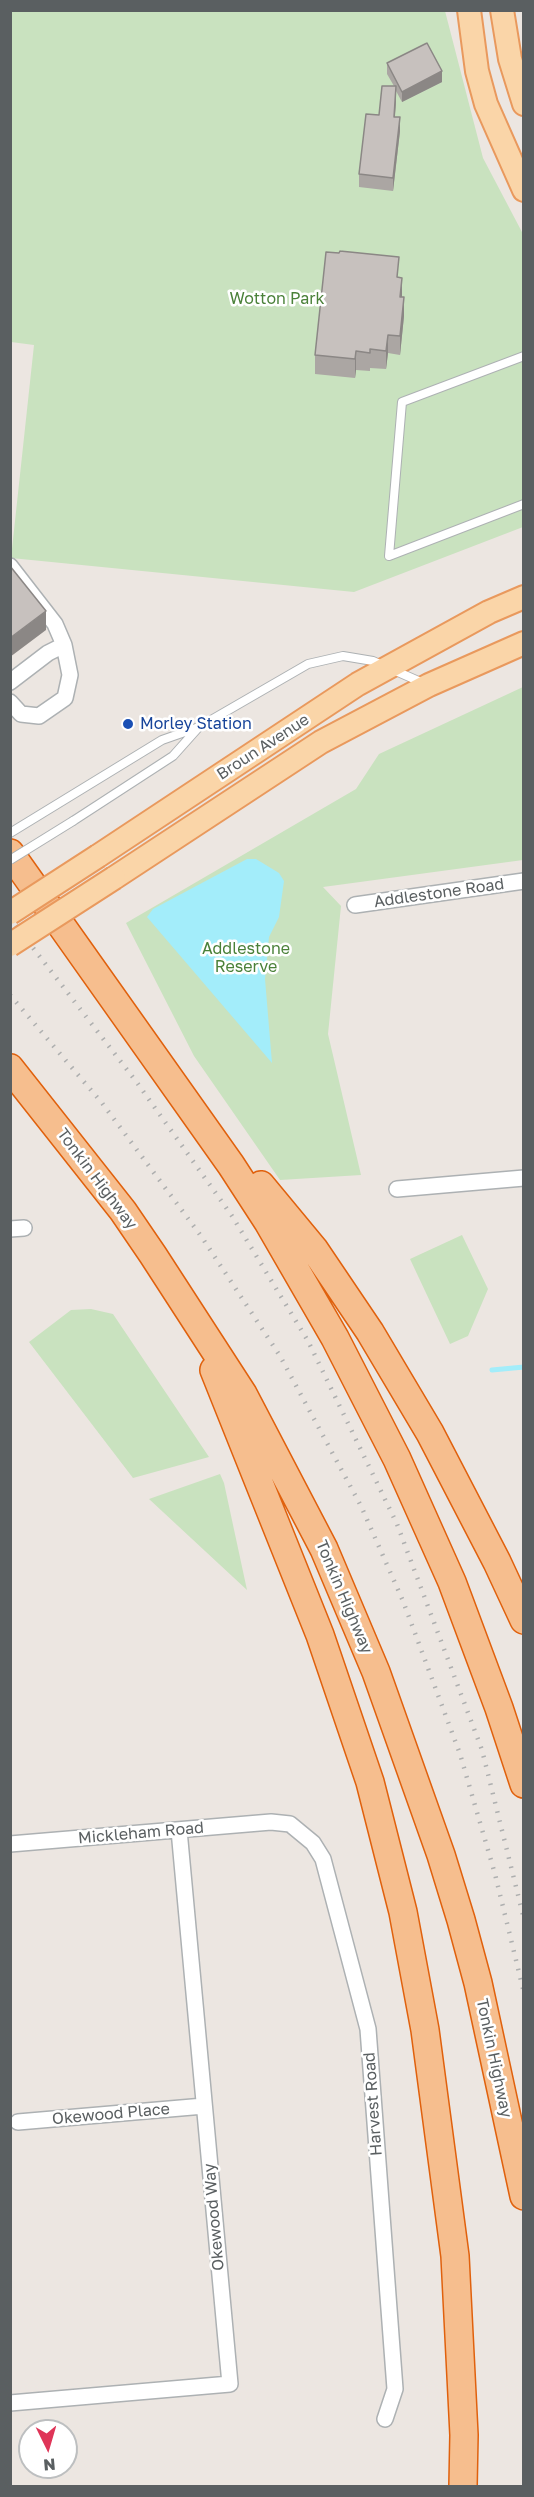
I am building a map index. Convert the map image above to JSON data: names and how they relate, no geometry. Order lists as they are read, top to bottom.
{
  "streets": {
    "highway": ["Tonkin Highway"],
    "main road": ["Broun Avenue"],
    "street": [
      "Addlestone Road",
      "Mickleham Road",
      "Harvest Road",
      "Okewood Place",
      "Okewood Way"
    ]
  },
  "crossings": [
    ["Mickleham Road", "Harvest Road"],
    ["Mickleham Road", "Okewood Way"],
    ["Okewood Place", "Okewood Way"]
  ],
  "parks": ["Wotton Park", "Addlestone Reserve"],
  "places": ["Morley Station"],
  "north": "bottom"
}
